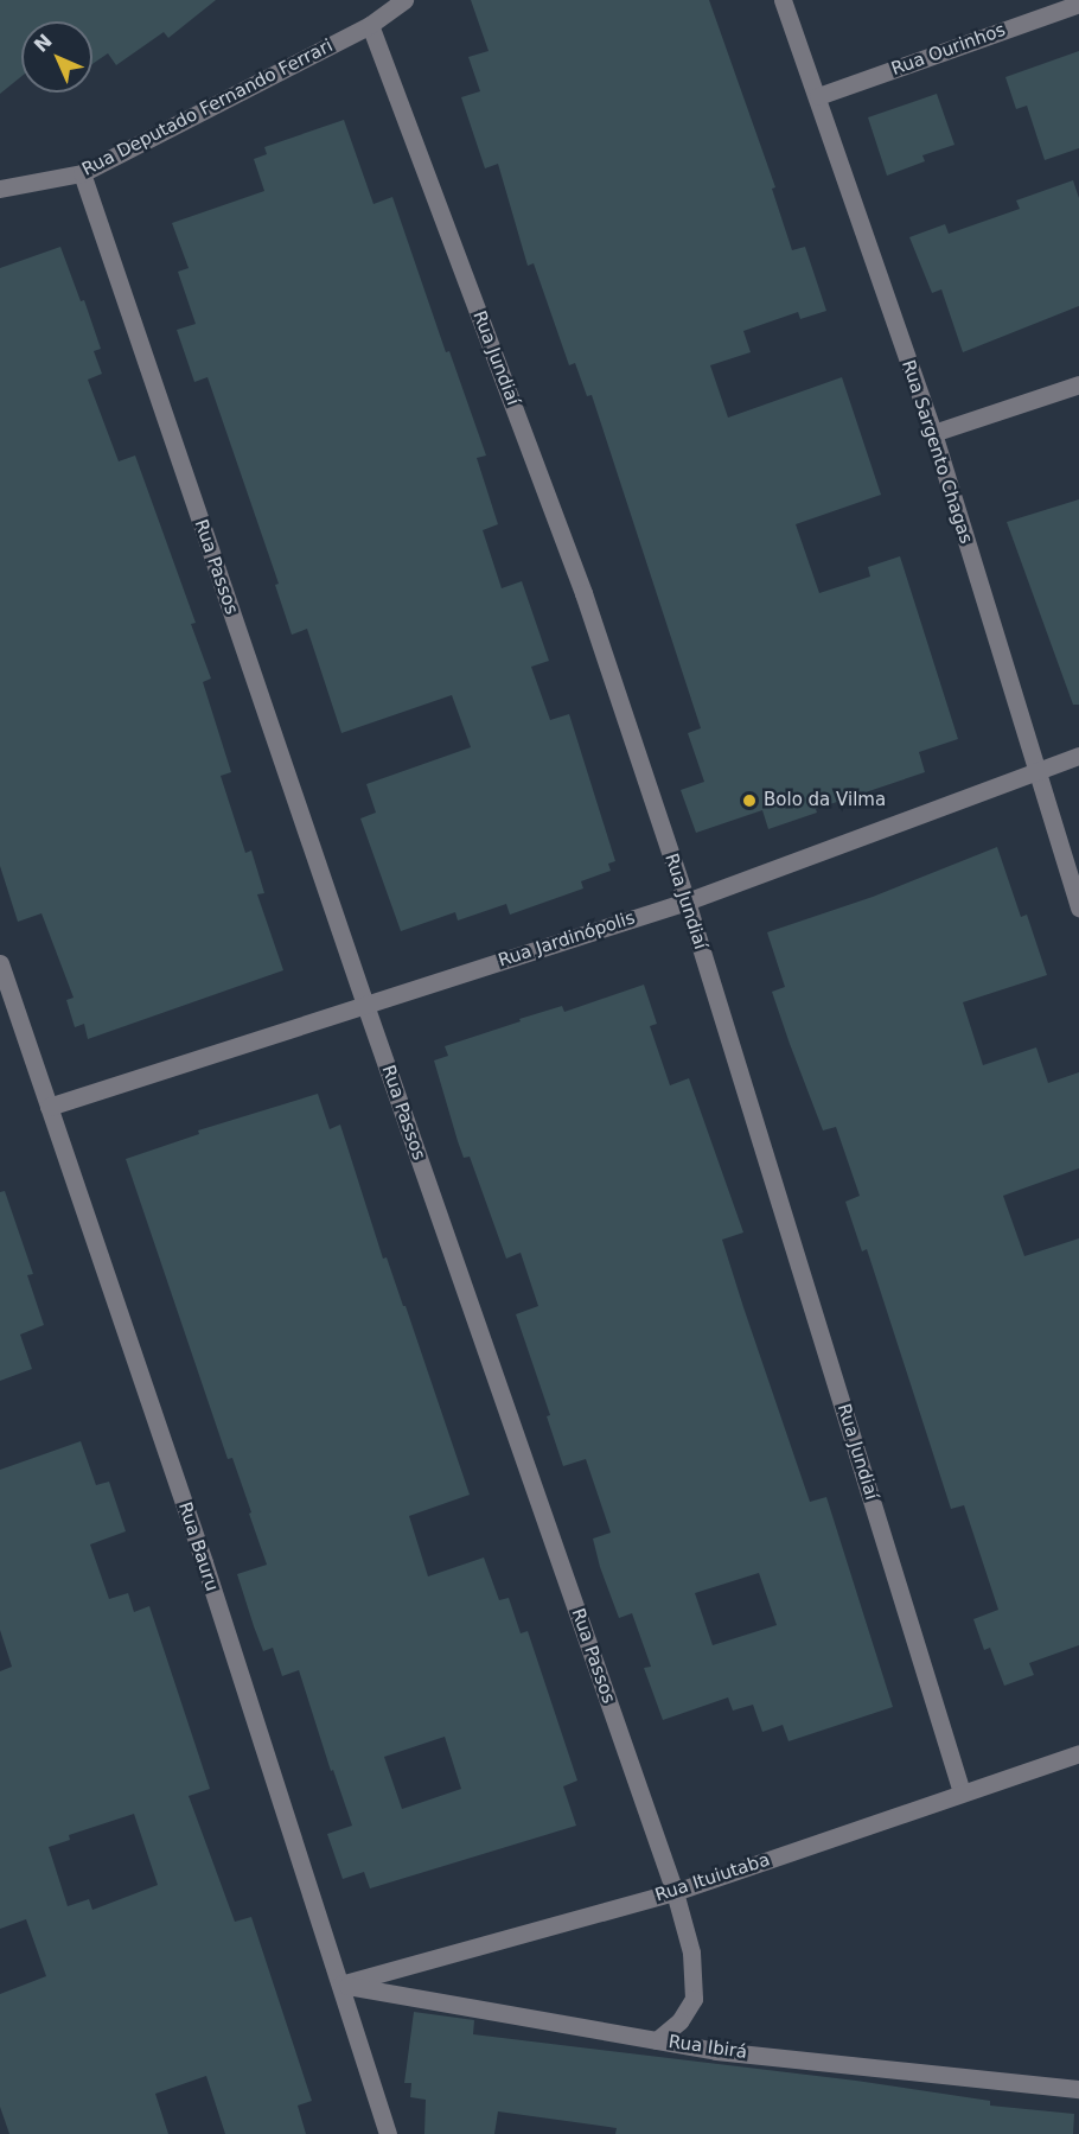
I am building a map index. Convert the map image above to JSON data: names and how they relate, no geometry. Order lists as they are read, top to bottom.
{
  "streets": {
    "street": [
      "Rua Ourinhos",
      "Rua Deputado Fernando Ferrari",
      "Rua Jundiaí",
      "Rua Sargento Chagas",
      "Rua Passos",
      "Rua Jardinópolis",
      "Rua Bauru",
      "Rua Ituiutaba",
      "Rua Ibirá"
    ]
  },
  "crossings": [
    ["Rua Ourinhos", "Rua Sargento Chagas"],
    ["Rua Deputado Fernando Ferrari", "Rua Jundiaí"],
    ["Rua Deputado Fernando Ferrari", "Rua Passos"],
    ["Rua Jundiaí", "Rua Jardinópolis"],
    ["Rua Jundiaí", "Rua Ituiutaba"],
    ["Rua Sargento Chagas", "Rua Jardinópolis"],
    ["Rua Passos", "Rua Jardinópolis"],
    ["Rua Passos", "Rua Ituiutaba"],
    ["Rua Passos", "Rua Ibirá"],
    ["Rua Jardinópolis", "Rua Bauru"],
    ["Rua Bauru", "Rua Ituiutaba"],
    ["Rua Bauru", "Rua Ibirá"],
    ["Rua Ituiutaba", "Rua Ibirá"]
  ],
  "places": ["Bolo da Vilma"],
  "north": "top left"
}
